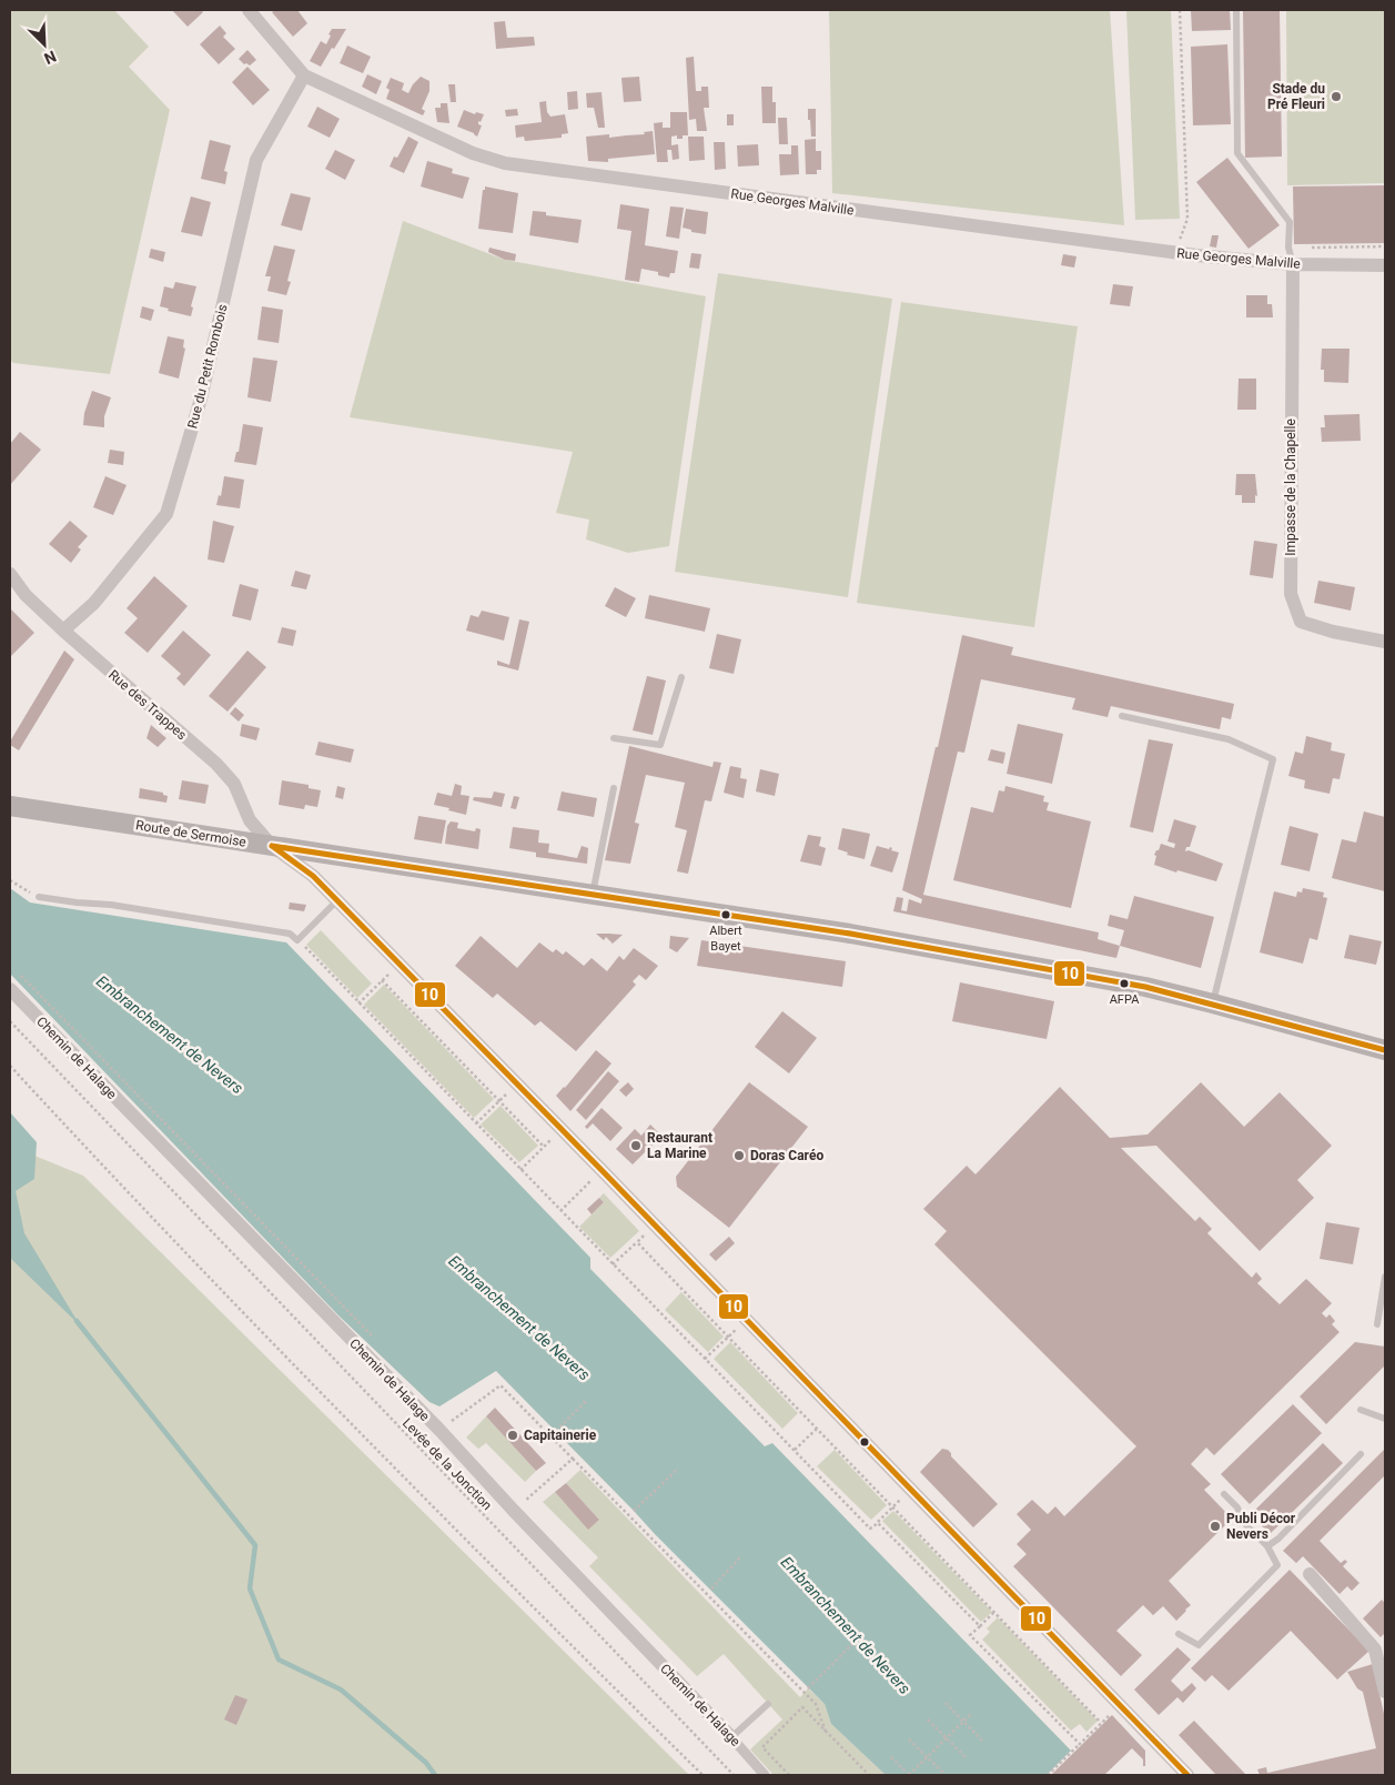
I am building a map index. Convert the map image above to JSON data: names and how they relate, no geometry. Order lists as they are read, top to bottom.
{
  "streets": {
    "main road": ["Route de Sermoise"],
    "street": [
      "Rue Georges Malville",
      "Rue du Petit Rombois",
      "Impasse de la Chapelle",
      "Rue des Trappes",
      "Chemin de Halage"
    ],
    "path": ["Levée de la Jonction"]
  },
  "crossings": [
    ["Rue Georges Malville", "Rue du Petit Rombois"],
    ["Rue Georges Malville", "Impasse de la Chapelle"],
    ["Rue du Petit Rombois", "Rue des Trappes"],
    ["Rue des Trappes", "Route de Sermoise"]
  ],
  "water": ["Embranchement de Nevers"],
  "places": [
    "Stade du Pré Fleuri",
    "Albert Bayet",
    "AFPA",
    "Restaurant La Marine",
    "Doras Caréo",
    "Capitainerie",
    "Publi Décor Nevers"
  ],
  "lines": ["transit line 10"],
  "north": "bottom right"
}
